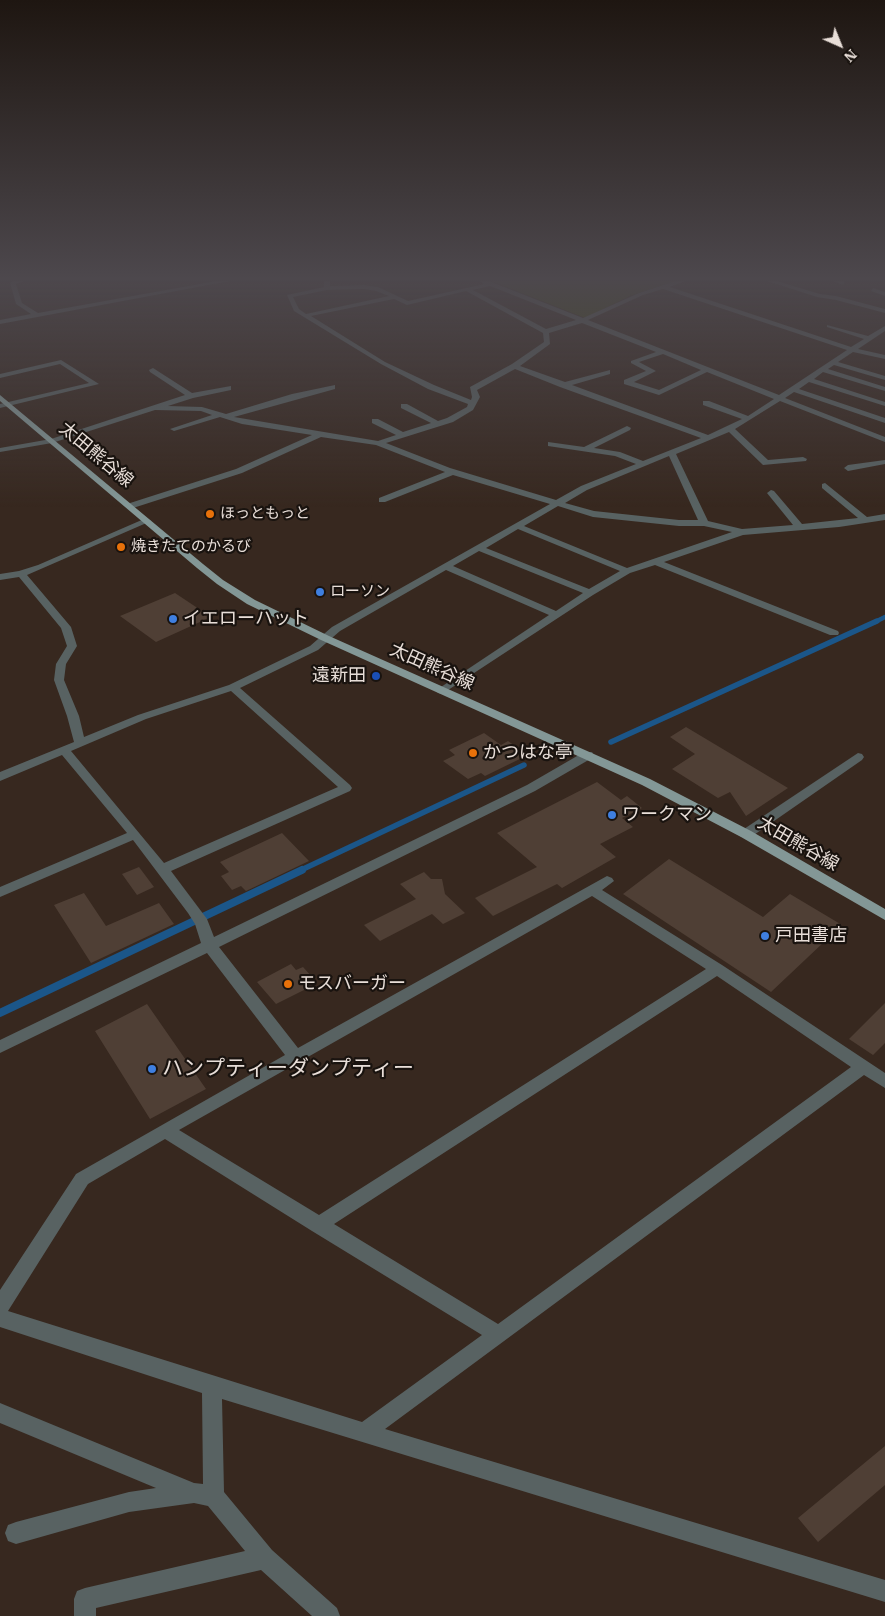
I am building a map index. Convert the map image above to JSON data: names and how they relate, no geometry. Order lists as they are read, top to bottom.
{
  "streets": {
    "main road": ["太田熊谷線"]
  },
  "places": [
    "ほっともっと",
    "焼きたてのかるび",
    "ローソン",
    "イエローハット",
    "遠新田",
    "かつはな亭",
    "ワークマン",
    "戸田書店",
    "モスバーガー",
    "ハンプティーダンプティー"
  ],
  "north": "bottom right"
}
